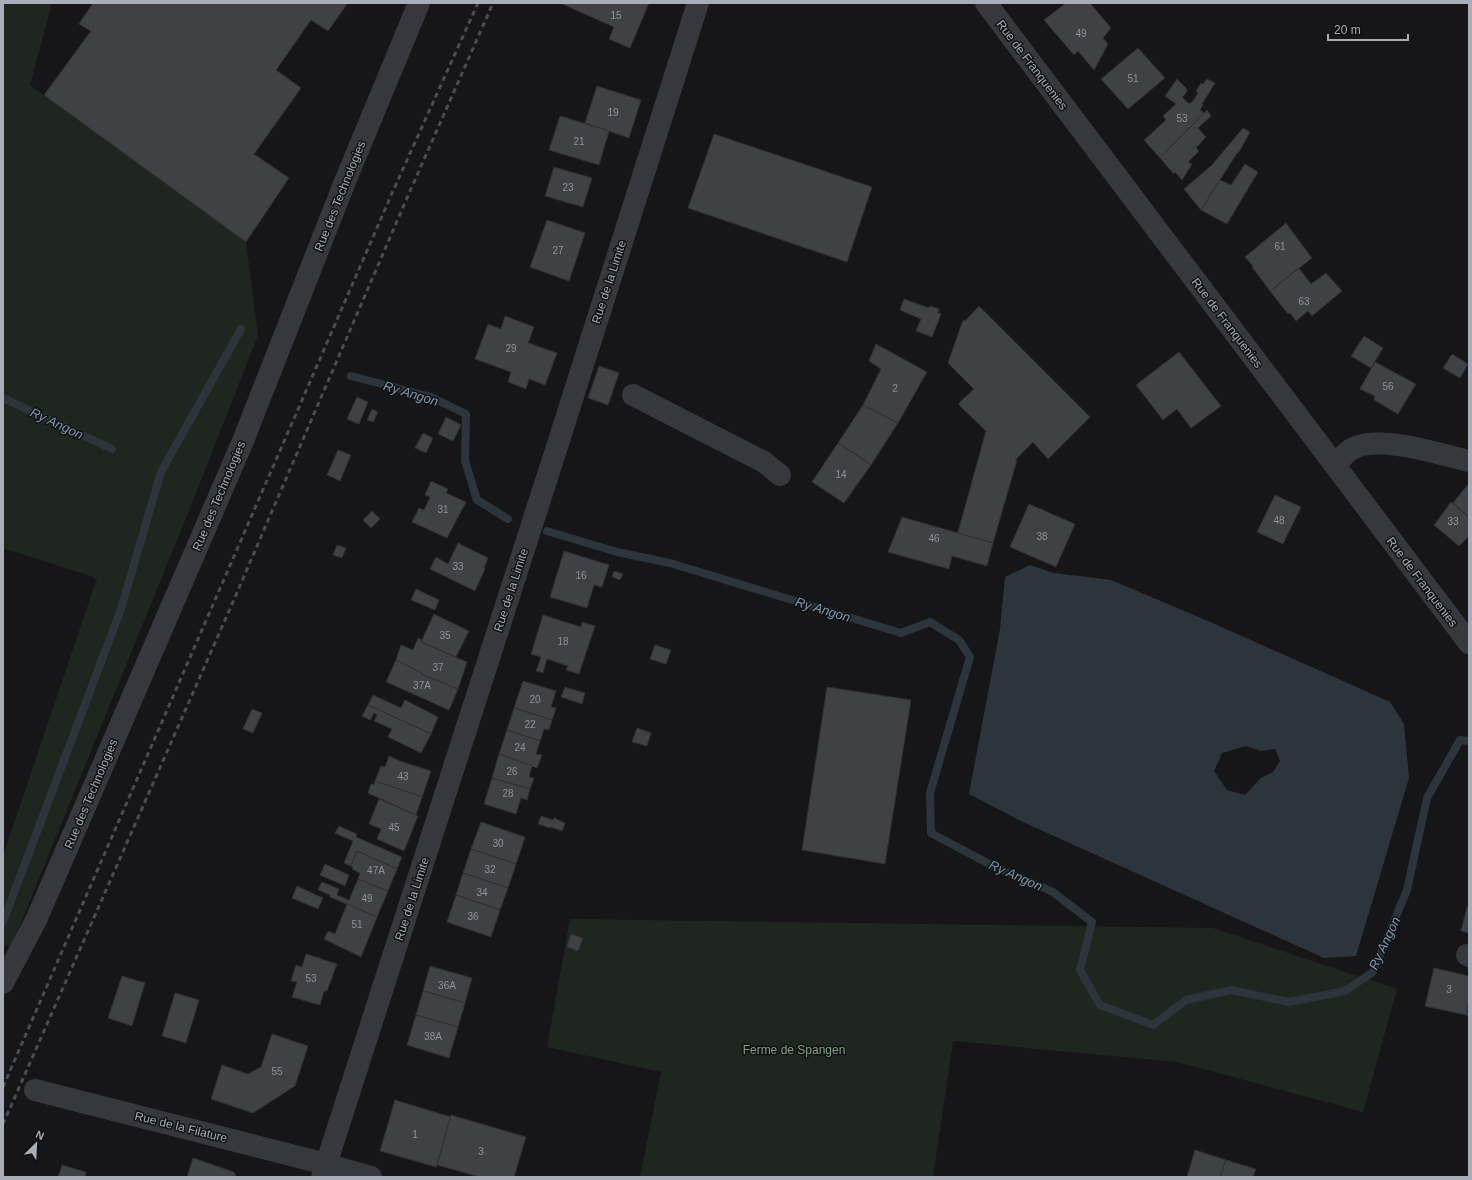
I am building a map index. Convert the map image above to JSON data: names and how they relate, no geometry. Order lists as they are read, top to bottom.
{
  "streets": {
    "street": [
      "Rue de Franquenies",
      "Rue des Technologies",
      "Rue de la Limite",
      "Rue de la Filature"
    ]
  },
  "crossings": [
    ["Rue de la Limite", "Rue de la Filature"]
  ],
  "water": ["Ry Angon"],
  "parks": ["Ferme de Spangen"],
  "house_numbers": [
    "15",
    "49",
    "51",
    "19",
    "53",
    "21",
    "23",
    "61",
    "27",
    "63",
    "29",
    "56",
    "2",
    "14",
    "31",
    "48",
    "33",
    "38",
    "46",
    "33",
    "16",
    "35",
    "18",
    "37",
    "37A",
    "20",
    "22",
    "24",
    "26",
    "43",
    "28",
    "45",
    "30",
    "32",
    "47A",
    "34",
    "49",
    "36",
    "51",
    "53",
    "36A",
    "3",
    "38A",
    "55",
    "1",
    "3"
  ],
  "scale_bar": "20 m",
  "north": "top right"
}
